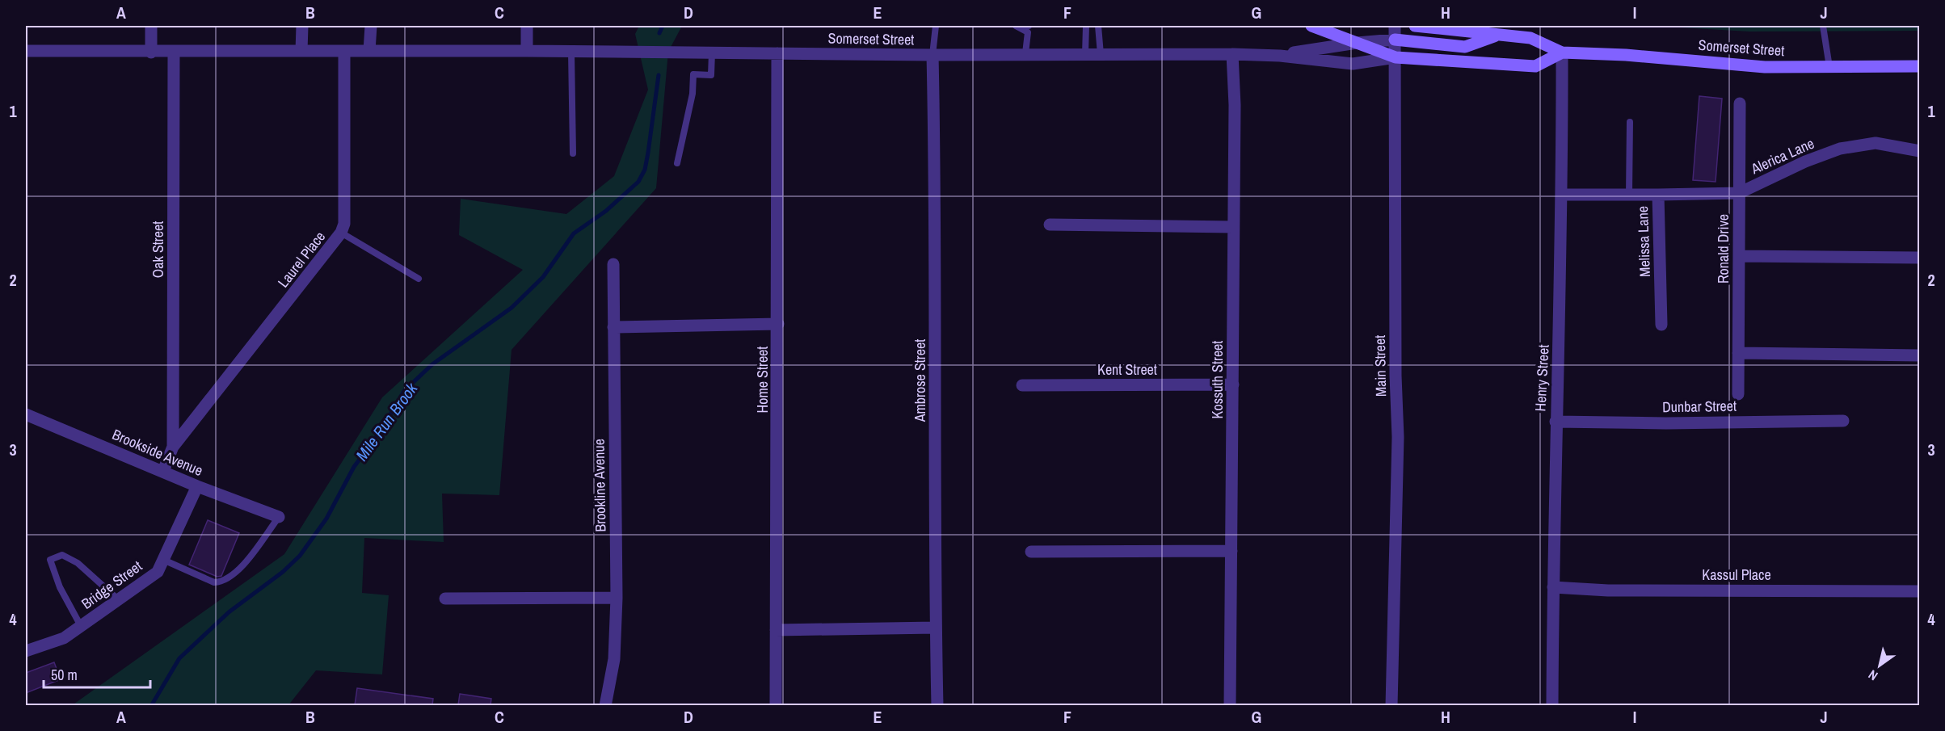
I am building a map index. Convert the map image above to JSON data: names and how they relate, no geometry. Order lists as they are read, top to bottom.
{
  "streets": {
    "main road": ["Somerset Street"],
    "street": [
      "Alerica Lane",
      "Melissa Lane",
      "Ronald Drive",
      "Oak Street",
      "Laurel Place",
      "Main Street",
      "Kent Street",
      "Henry Street",
      "Home Street",
      "Kossuth Street",
      "Ambrose Street",
      "Dunbar Street",
      "Brookside Avenue",
      "Brookline Avenue",
      "Kassul Place",
      "Bridge Street"
    ]
  },
  "crossings": [
    ["Somerset Street", "Oak Street"],
    ["Somerset Street", "Laurel Place"],
    ["Somerset Street", "Main Street"],
    ["Somerset Street", "Henry Street"],
    ["Somerset Street", "Home Street"],
    ["Somerset Street", "Kossuth Street"],
    ["Somerset Street", "Ambrose Street"],
    ["Alerica Lane", "Melissa Lane"],
    ["Alerica Lane", "Ronald Drive"],
    ["Melissa Lane", "Henry Street"],
    ["Oak Street", "Laurel Place"],
    ["Kent Street", "Kossuth Street"],
    ["Henry Street", "Dunbar Street"],
    ["Henry Street", "Kassul Place"],
    ["Brookside Avenue", "Bridge Street"]
  ],
  "water": ["Mile Run Brook"],
  "scale_bar": "50 m",
  "north": "bottom left",
  "grid": {
    "columns": [
      "A",
      "B",
      "C",
      "D",
      "E",
      "F",
      "G",
      "H",
      "I",
      "J"
    ],
    "rows": [
      "1",
      "2",
      "3",
      "4"
    ]
  }
}
